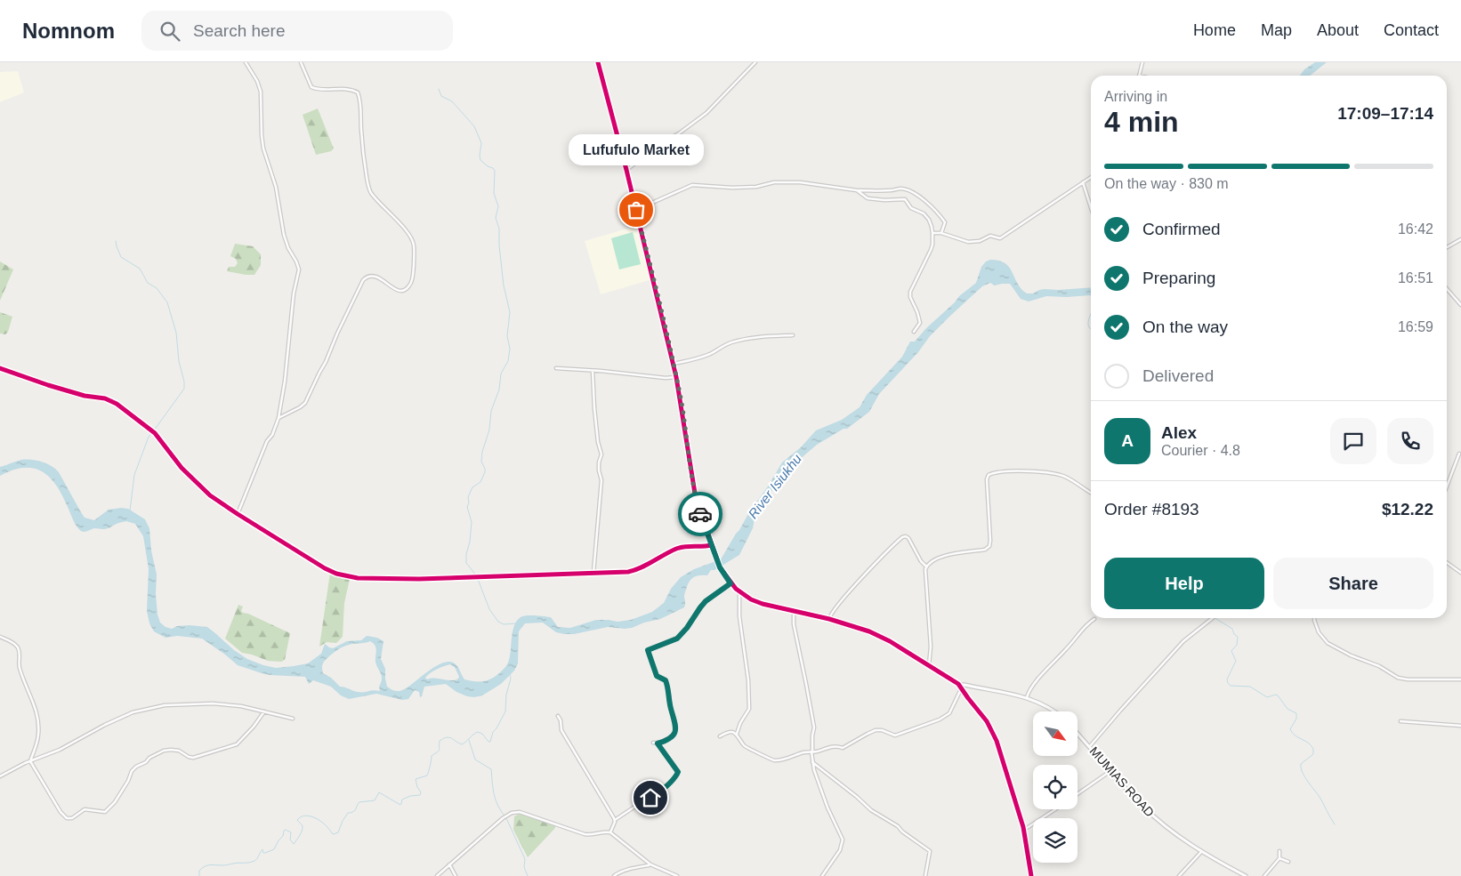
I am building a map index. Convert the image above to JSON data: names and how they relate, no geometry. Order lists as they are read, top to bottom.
{
  "streets": {
    "street": ["MUMIAS ROAD"]
  },
  "water": ["River Isiukhu"],
  "places": ["Lufufulo Market"],
  "north": "bottom right",
  "page": {
    "header": "Nomnom",
    "search": "Search here",
    "nav": [
      "Home",
      "Map",
      "About",
      "Contact"
    ],
    "heading": ["4 min", "Arriving in", "17:09–17:14"],
    "panel": [
      "Alex",
      "Courier · 4.8",
      "Order #8193",
      "$12.22"
    ],
    "bubble": "Lufufulo Market",
    "bar": "On the way · 830 m",
    "list": [
      ["Confirmed", "16:42"],
      ["Preparing", "16:51"],
      ["On the way", "16:59"],
      "Delivered"
    ],
    "round": "A",
    "buttons": ["Help", "Share"]
  }
}
